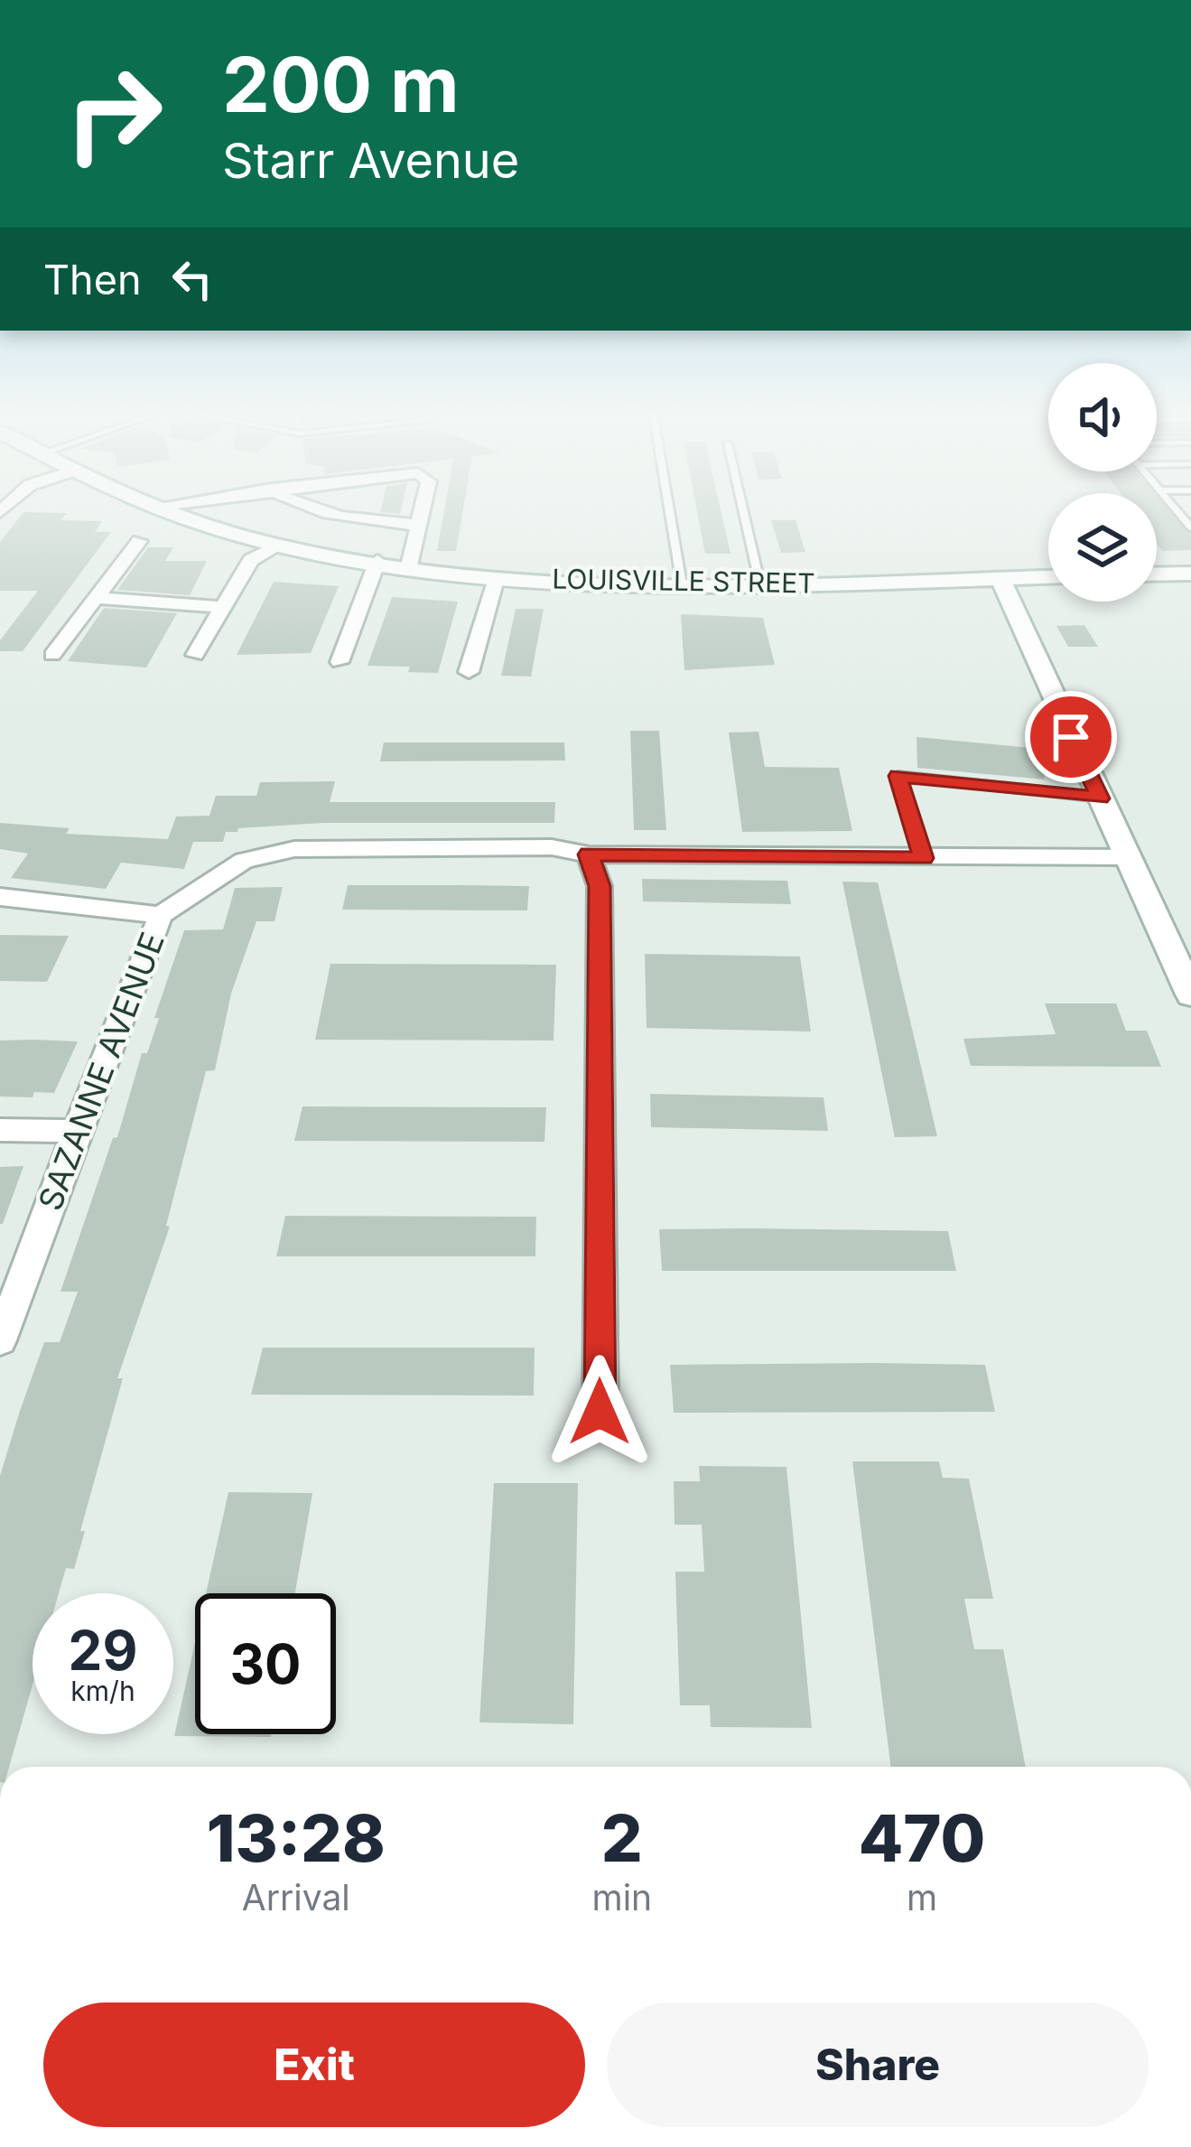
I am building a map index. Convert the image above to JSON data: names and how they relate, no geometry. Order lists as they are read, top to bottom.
{
  "streets": {
    "main road": ["LOUISVILLE STREET"],
    "street": ["SAZANNE AVENUE"]
  },
  "page": {
    "turn": ["200 m", "Starr Avenue"],
    "then": "Then",
    "speed": "29 km/h",
    "limit": "30",
    "eta": [
      "13:28",
      "Arrival",
      "2",
      "min",
      "470",
      "m"
    ],
    "buttons": ["Exit", "Share"]
  }
}
